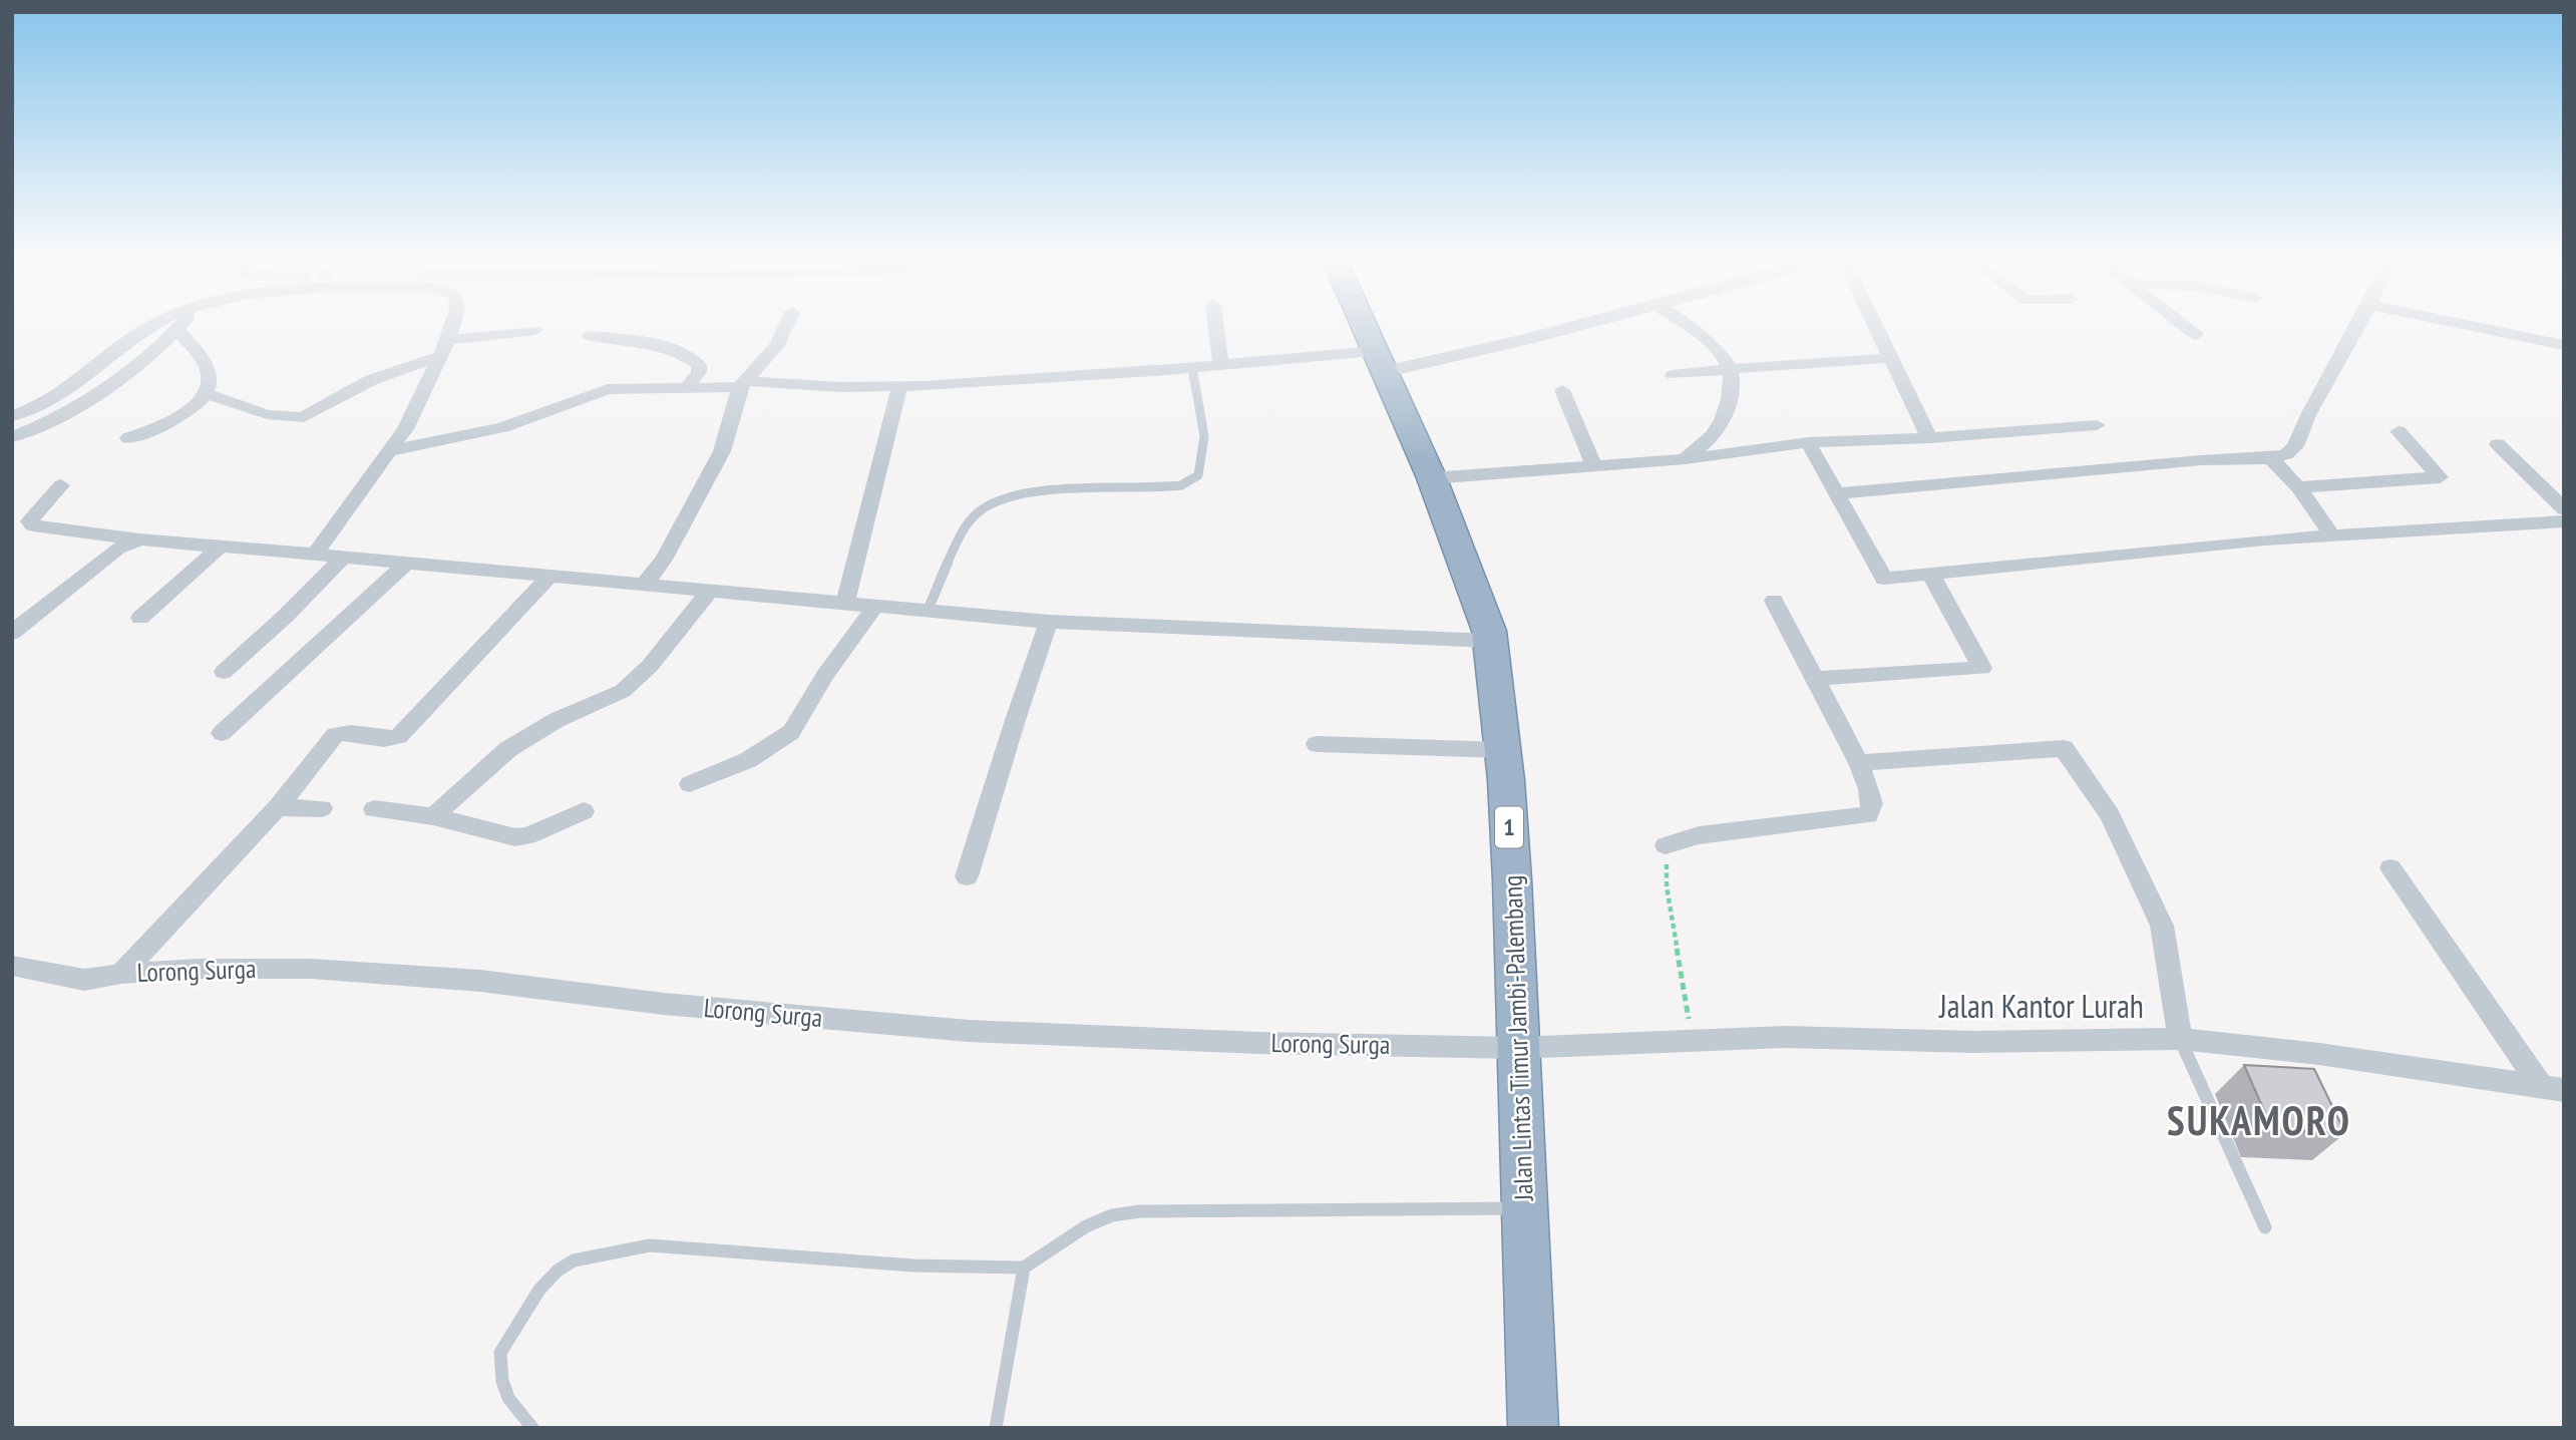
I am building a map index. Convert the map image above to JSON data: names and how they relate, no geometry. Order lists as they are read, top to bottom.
{
  "streets": {
    "highway": ["1", "Jalan Lintas Timur Jambi-Palembang"],
    "street": ["Lorong Surga", "Jalan Kantor Lurah"]
  },
  "crossings": [
    ["Lorong Surga", "Jalan Kantor Lurah"],
    ["Lorong Surga", "Jalan Lintas Timur Jambi-Palembang"],
    ["Jalan Kantor Lurah", "Jalan Lintas Timur Jambi-Palembang"]
  ],
  "districts": ["SUKAMORO"]
}
